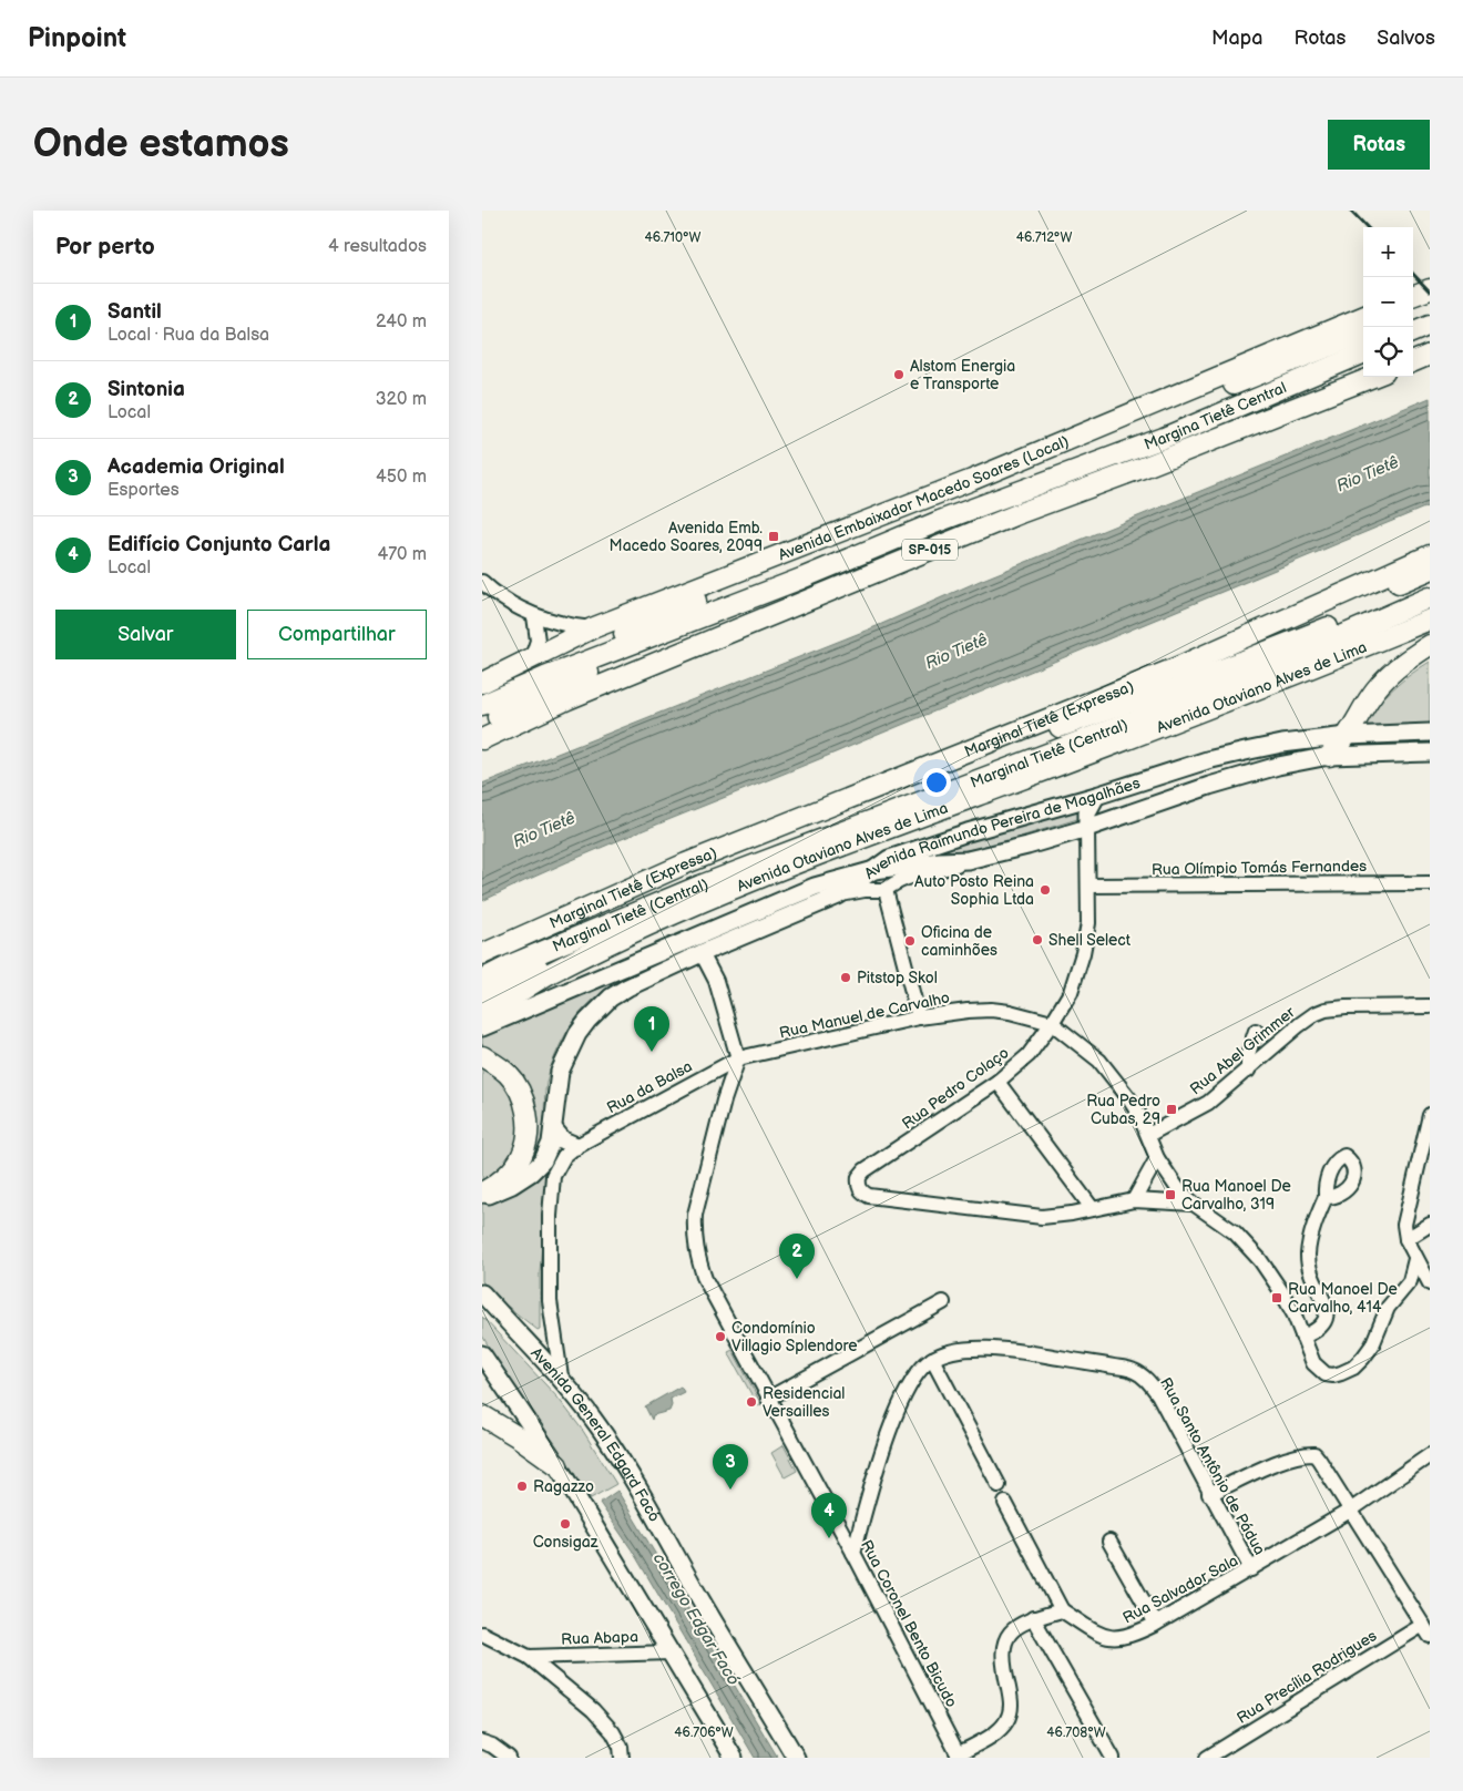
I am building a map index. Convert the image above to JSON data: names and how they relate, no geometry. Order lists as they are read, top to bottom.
{
  "streets": {
    "highway": [
      "Margina Tietê Central",
      "Avenida Embaixador Macedo Soares (Local)",
      "SP-015",
      "Avenida Otaviano Alves de Lima",
      "Marginal Tietê (Expressa)",
      "Marginal Tietê (Central)"
    ],
    "main road": ["Avenida Raimundo Pereira de Magalhães", "Avenida General Edgard Facó"],
    "street": [
      "Rua Olímpio Tomás Fernandes",
      "Rua Manuel de Carvalho",
      "Rua Abel Grimmer",
      "Rua da Balsa",
      "Rua Pedro Colaço",
      "Rua Santo Antônio de Pádua",
      "Rua Salvador Sala",
      "Rua Coronel Bento Bicudo",
      "Rua Abapa",
      "Rua Precília Rodrigues"
    ]
  },
  "crossings": [
    ["Avenida Otaviano Alves de Lima", "Avenida Raimundo Pereira de Magalhães"],
    ["Avenida Raimundo Pereira de Magalhães", "Rua Pedro Colaço"],
    ["Rua Olímpio Tomás Fernandes", "Rua Pedro Colaço"],
    ["Rua Manuel de Carvalho", "Rua Abel Grimmer"],
    ["Rua Manuel de Carvalho", "Rua da Balsa"],
    ["Rua Manuel de Carvalho", "Rua Pedro Colaço"],
    ["Rua Manuel de Carvalho", "Rua Coronel Bento Bicudo"],
    ["Rua da Balsa", "Rua Coronel Bento Bicudo"],
    ["Rua Santo Antônio de Pádua", "Rua Salvador Sala"],
    ["Rua Santo Antônio de Pádua", "Rua Coronel Bento Bicudo"]
  ],
  "water": ["Rio Tietê", "corrego Edgar Facó"],
  "places": {
    "other": [
      "Alstom Energia e Transporte",
      "Auto Posto Reina Sophia Ltda",
      "Shell Select",
      "Oficina de caminhões",
      "Pitstop Skol",
      "Condomínio Villagio Splendore",
      "Residencial Versailles",
      "Ragazzo",
      "Consigaz"
    ],
    "transit": [
      "Avenida Emb. Macedo Soares, 2099",
      "Rua Pedro Cubas, 29",
      "Rua Manoel De Carvalho, 319",
      "Rua Manoel De Carvalho, 414"
    ]
  },
  "page": {
    "header": "Pinpoint",
    "nav": ["Mapa", "Rotas", "Salvos"],
    "buttons": [
      "Rotas",
      ["Salvar", "Compartilhar"]
    ],
    "title": "Onde estamos",
    "heading": ["Por perto", "4 resultados"],
    "map_buttons": ["+", "−"],
    "list": [
      {
        "mark": "1",
        "name": "Santil",
        "note": "Local · Rua da Balsa",
        "value": "240 m"
      },
      {
        "mark": "2",
        "name": "Sintonia",
        "note": "Local",
        "value": "320 m"
      },
      {
        "mark": "3",
        "name": "Academia Original",
        "note": "Esportes",
        "value": "450 m"
      },
      {
        "mark": "4",
        "name": "Edifício Conjunto Carla",
        "note": "Local",
        "value": "470 m"
      }
    ],
    "pins": [
      "1",
      "2",
      "3",
      "4"
    ]
  },
  "coordinates": [
    "46.710°W",
    "46.712°W",
    "46.706°W",
    "46.708°W"
  ]
}
